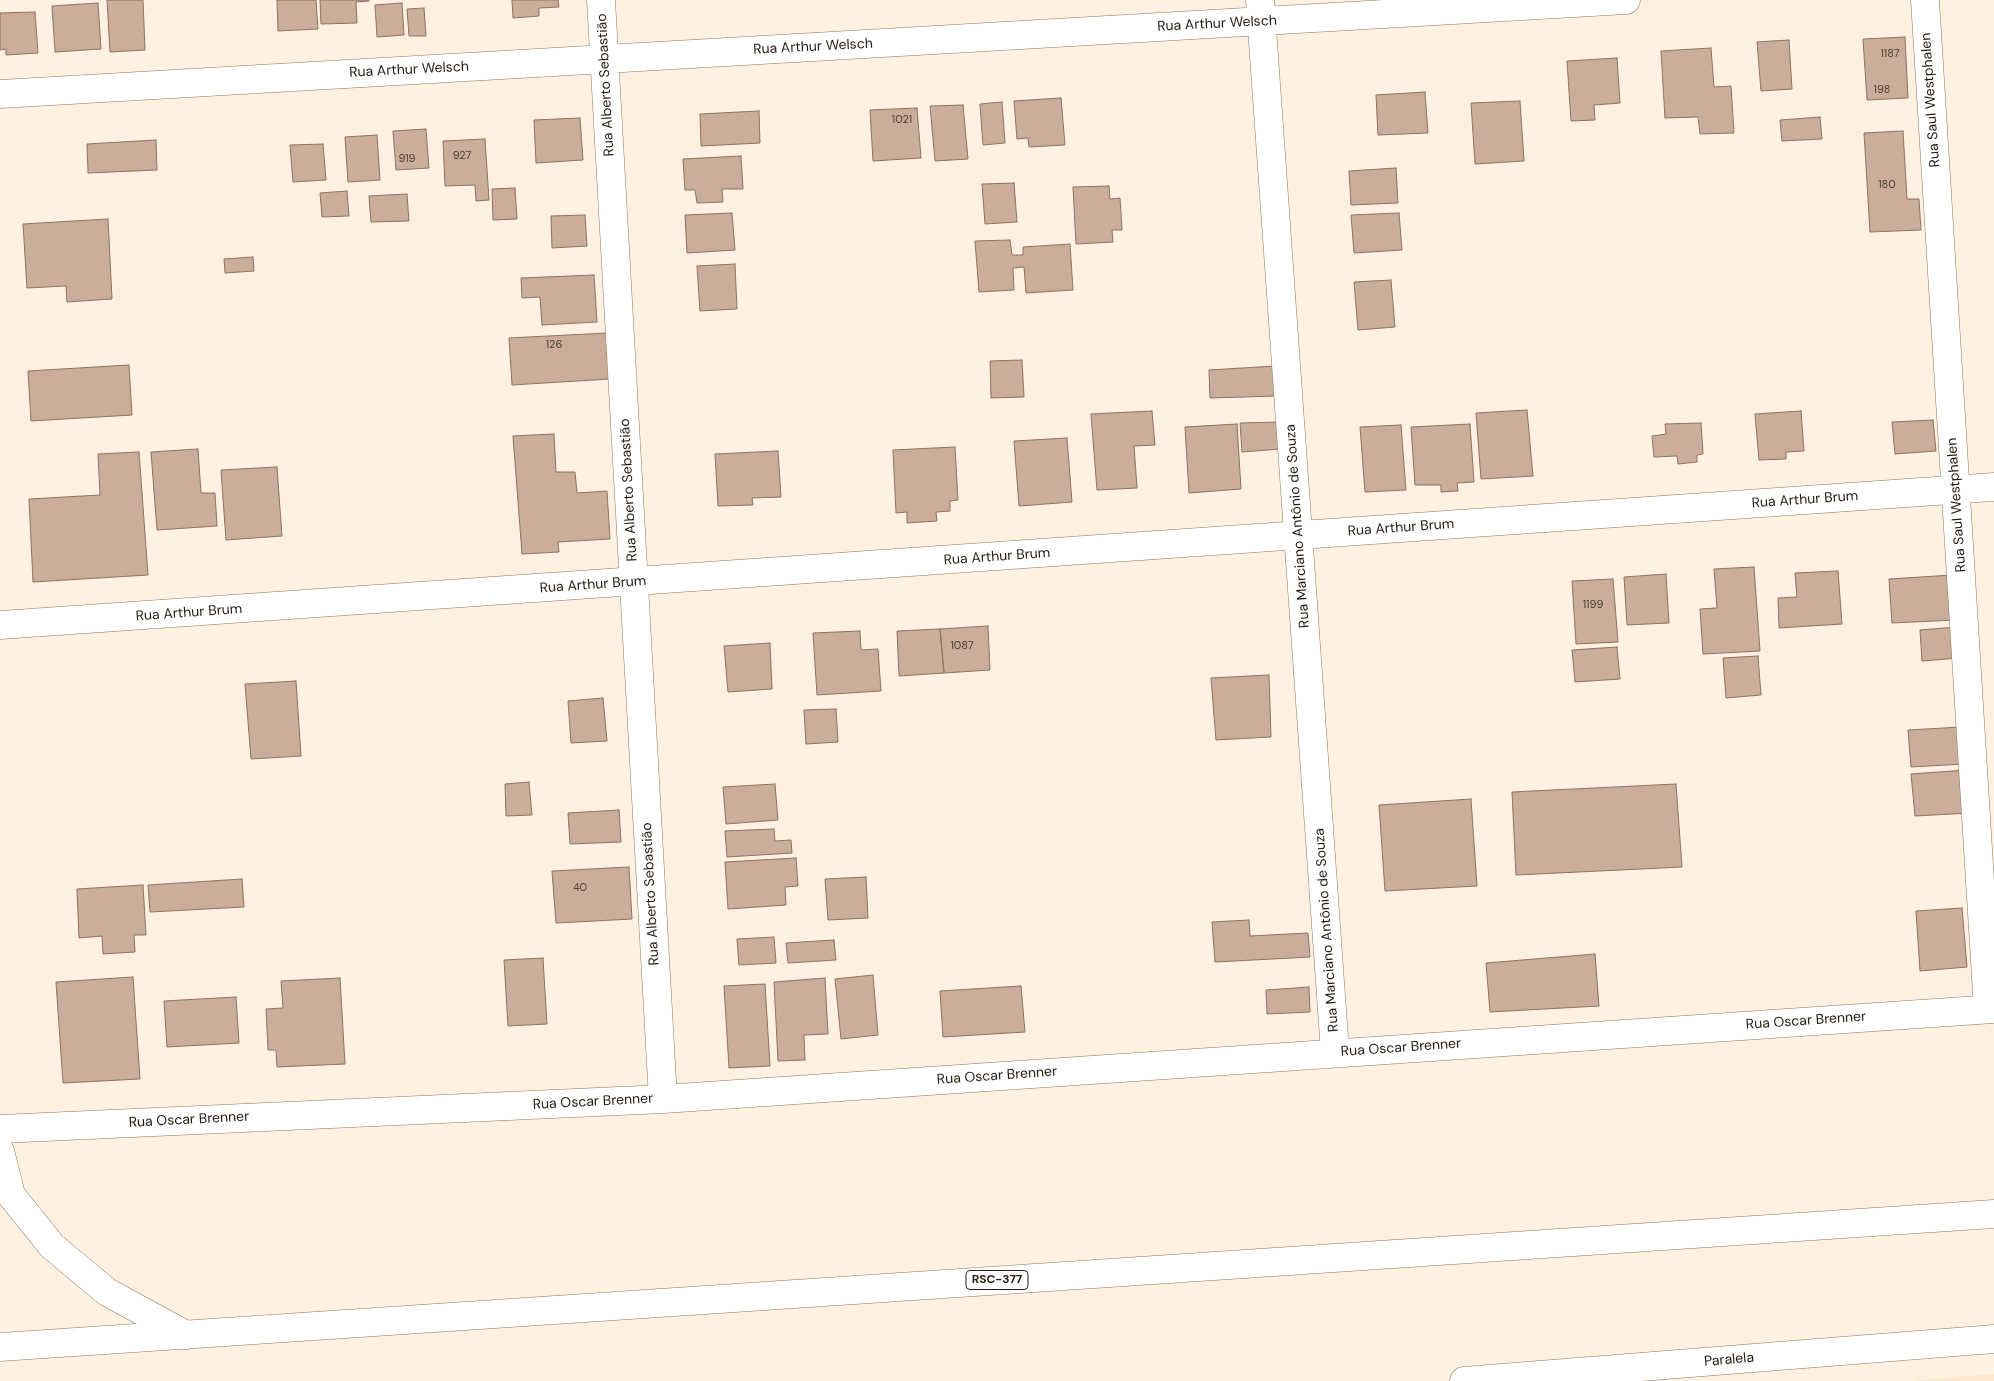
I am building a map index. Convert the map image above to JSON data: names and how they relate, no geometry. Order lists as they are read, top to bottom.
{
  "streets": {
    "street": [
      "Rua Arthur Welsch",
      "Rua Alberto Sebastião",
      "Rua Saul Westphalen",
      "Rua Arthur Brum",
      "Rua Marciano Antônio de Souza",
      "Rua Oscar Brenner",
      "RSC-377",
      "Paralela"
    ]
  },
  "crossings": [
    ["Rua Arthur Welsch", "Rua Alberto Sebastião"],
    ["Rua Arthur Welsch", "Rua Marciano Antônio de Souza"],
    ["Rua Alberto Sebastião", "Rua Arthur Brum"],
    ["Rua Alberto Sebastião", "Rua Oscar Brenner"],
    ["Rua Saul Westphalen", "Rua Arthur Brum"],
    ["Rua Saul Westphalen", "Rua Oscar Brenner"],
    ["Rua Arthur Brum", "Rua Marciano Antônio de Souza"],
    ["Rua Marciano Antônio de Souza", "Rua Oscar Brenner"]
  ],
  "house_numbers": [
    "1187",
    "198",
    "1021",
    "927",
    "919",
    "180",
    "126",
    "1199",
    "1087",
    "40"
  ]
}
